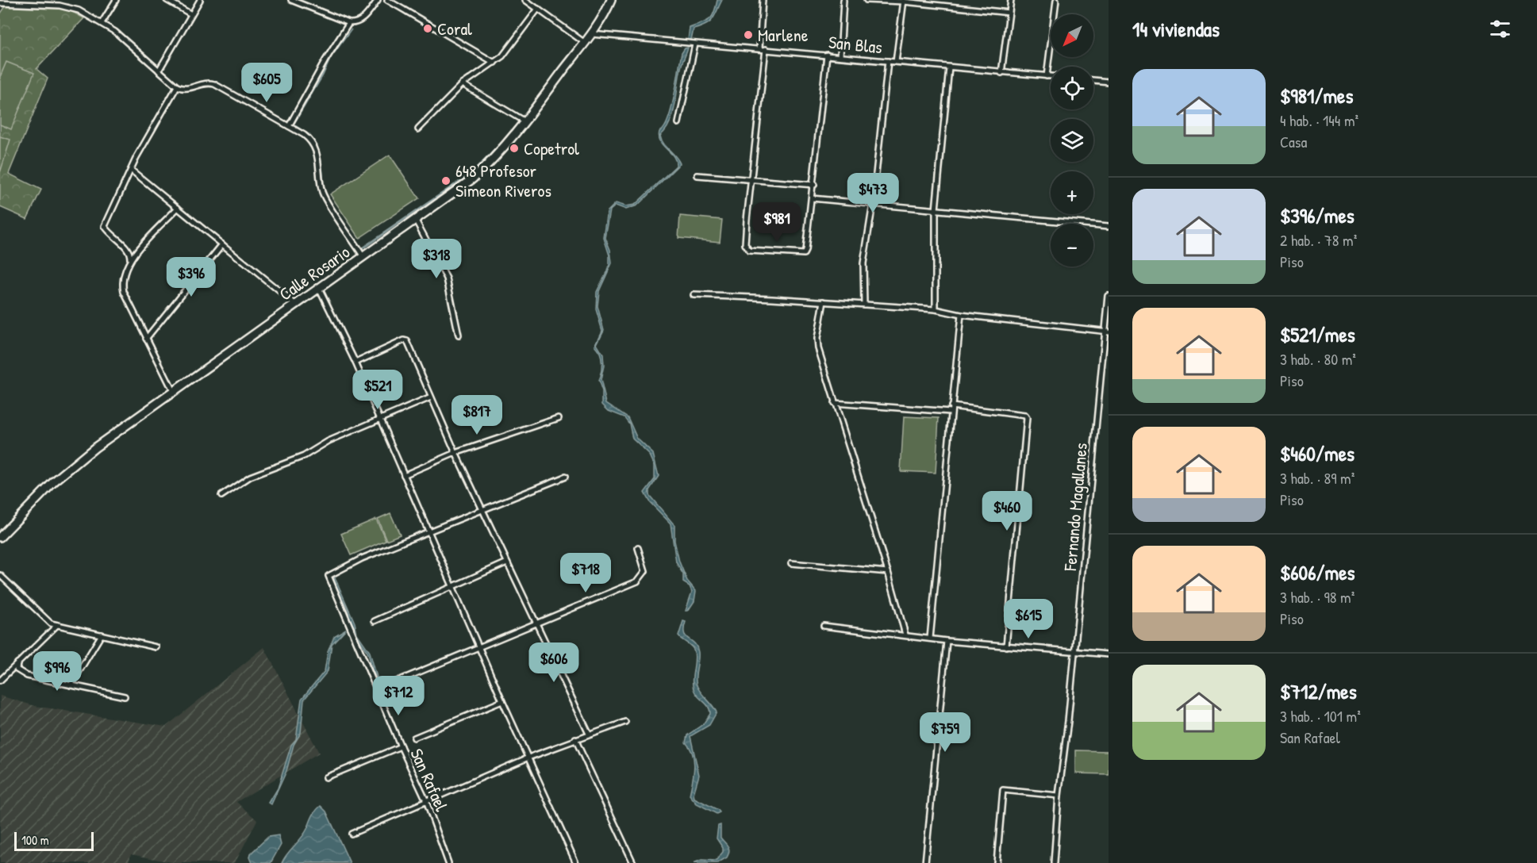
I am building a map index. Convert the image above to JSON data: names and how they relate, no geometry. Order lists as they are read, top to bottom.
{
  "streets": {
    "main road": ["Calle Rosario"],
    "street": ["San Blas", "Fernando Magallanes", "San Rafael"]
  },
  "crossings": [
    ["San Blas", "Calle Rosario"]
  ],
  "places": [
    "Coral",
    "Marlene",
    "Copetrol",
    "648 Profesor Simeon Riveros"
  ],
  "scale_bar": "100 m",
  "north": "bottom left",
  "page": {
    "heading": "14 viviendas",
    "map_buttons": ["+", "−"],
    "list": [
      {
        "name": "$981/mes",
        "note": "4 hab. · 144 m² · Casa"
      },
      {
        "name": "$396/mes",
        "note": "2 hab. · 78 m² · Piso"
      },
      {
        "name": "$521/mes",
        "note": "3 hab. · 80 m² · Piso"
      },
      {
        "name": "$460/mes",
        "note": "3 hab. · 89 m² · Piso"
      },
      {
        "name": "$606/mes",
        "note": "3 hab. · 98 m² · Piso"
      },
      {
        "name": "$712/mes",
        "note": "3 hab. · 101 m² · San Rafael"
      }
    ],
    "price": [
      "$605",
      "$473",
      "$981",
      "$318",
      "$396",
      "$521",
      "$817",
      "$460",
      "$718",
      "$615",
      "$606",
      "$996",
      "$712",
      "$759"
    ],
    "scale": "100 m"
  }
}
